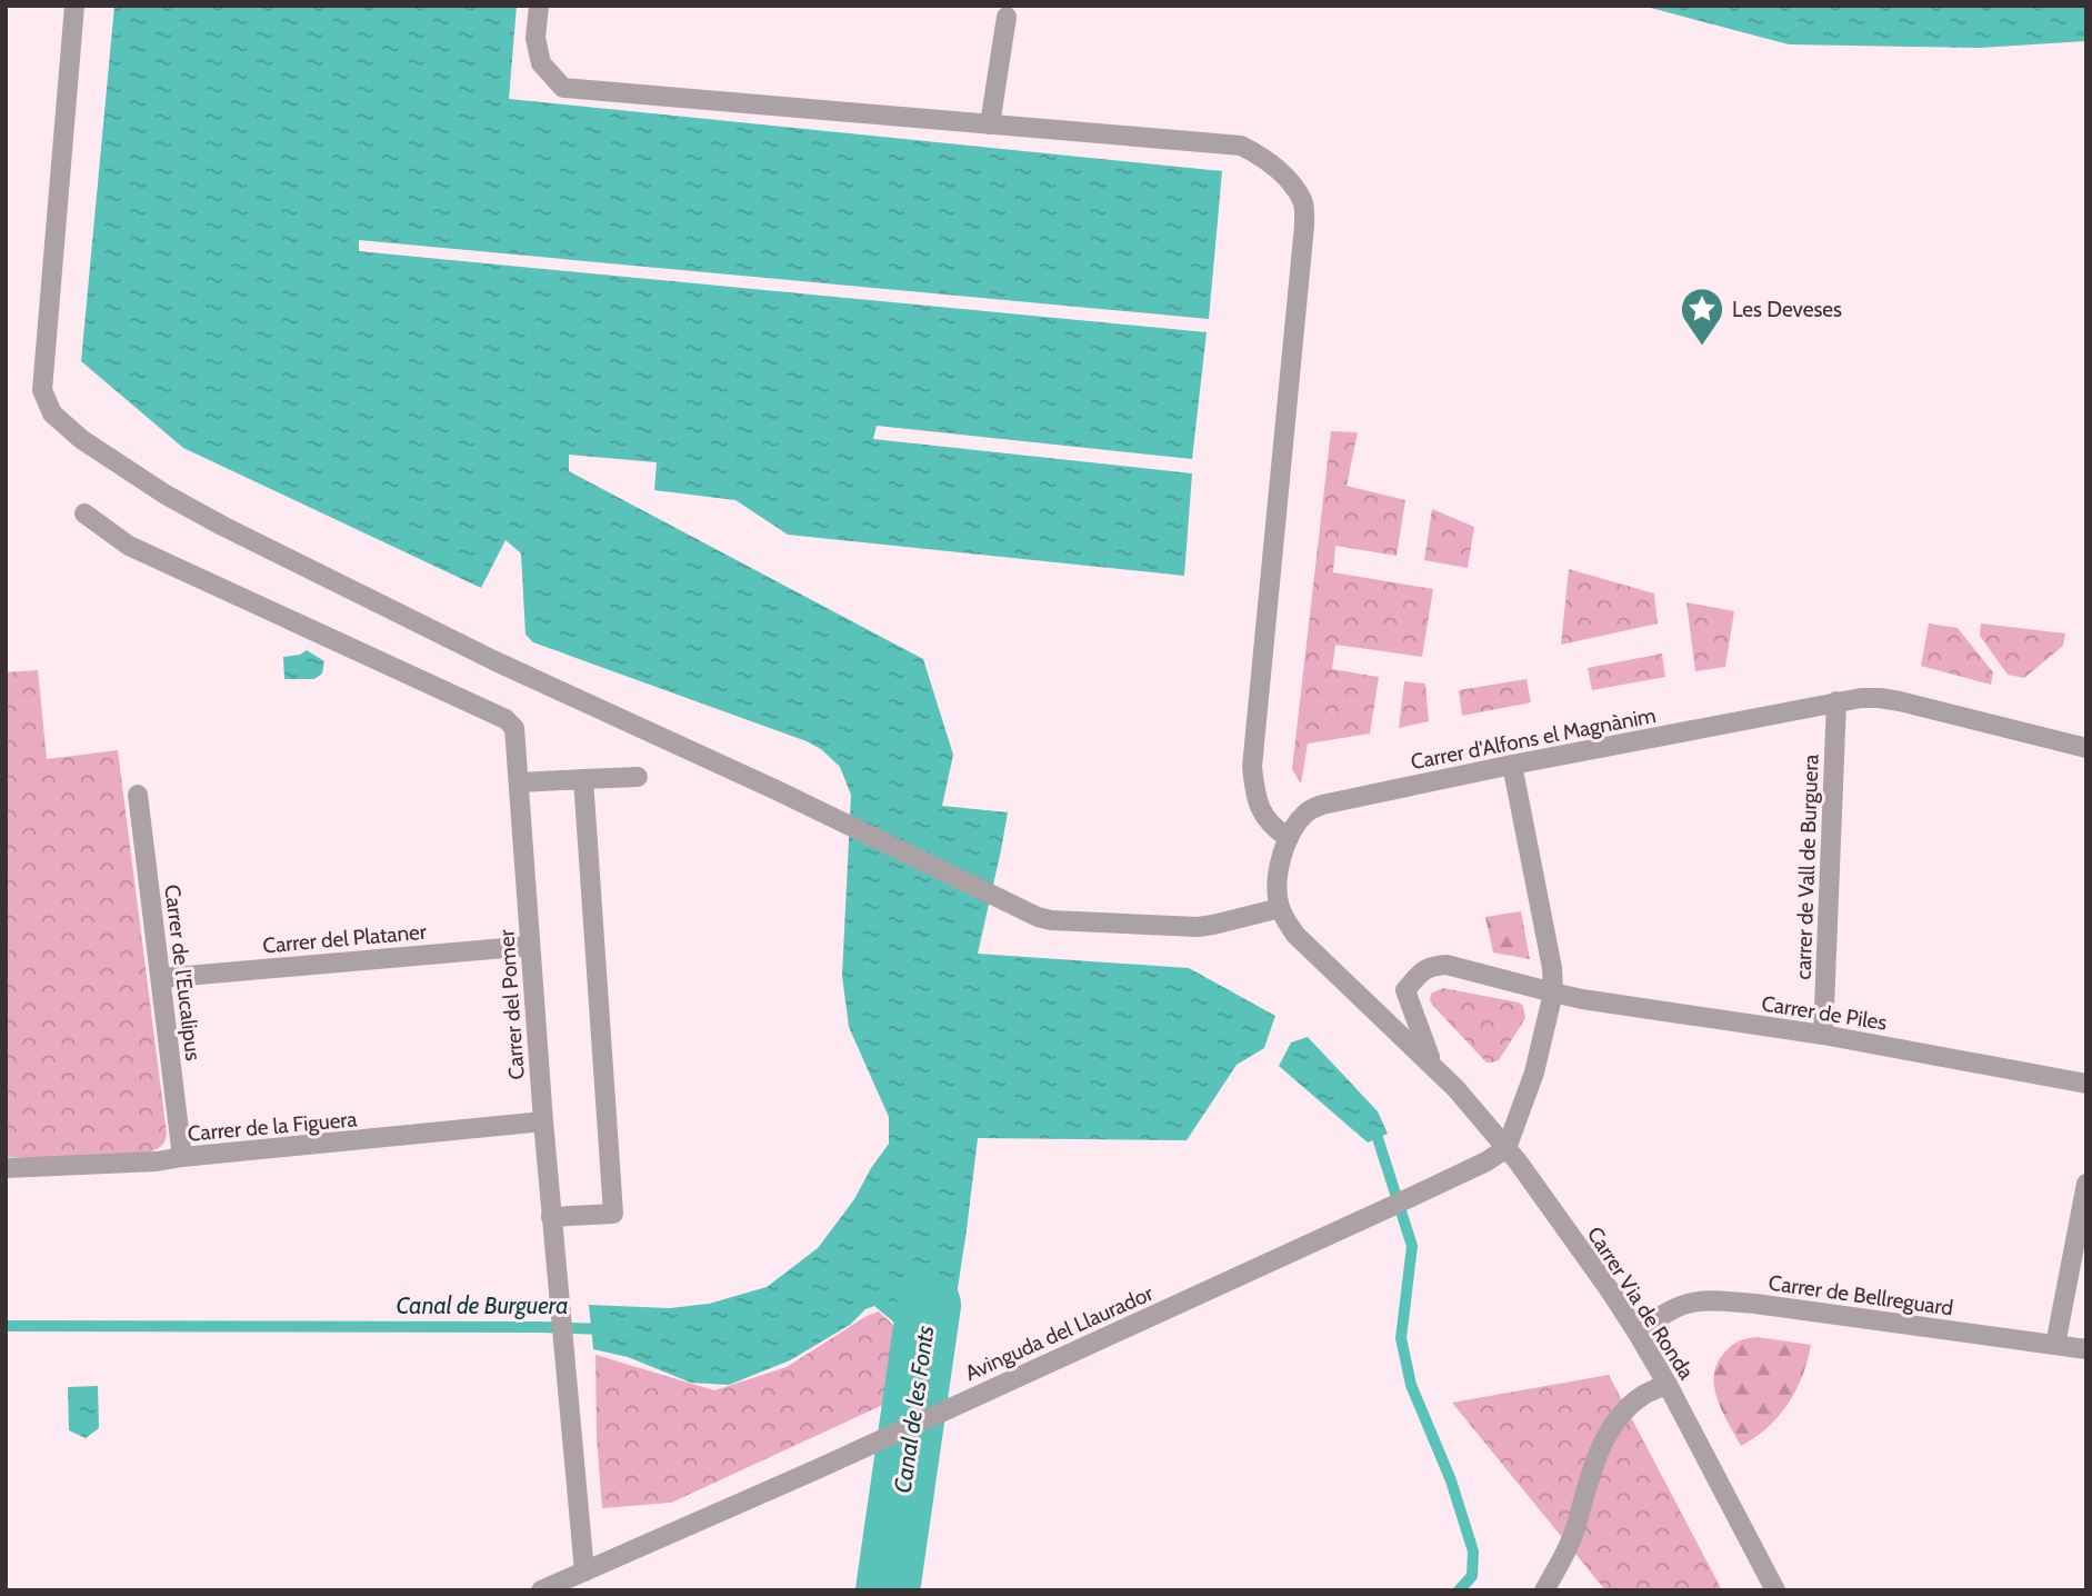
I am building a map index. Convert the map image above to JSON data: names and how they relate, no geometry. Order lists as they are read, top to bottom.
{
  "streets": {
    "street": [
      "Carrer d'Alfons el Magnànim",
      "carrer de Vall de Burguera",
      "Carrer del Plataner",
      "Carrer de l'Eucalipus",
      "Carrer del Pomer",
      "Carrer de Piles",
      "Carrer de la Figuera",
      "Carrer de Bellreguard",
      "Carrer Via de Ronda",
      "Avinguda del Llaurador"
    ]
  },
  "crossings": [
    ["Carrer d'Alfons el Magnànim", "carrer de Vall de Burguera"],
    ["carrer de Vall de Burguera", "Carrer de Piles"],
    ["Carrer del Plataner", "Carrer de l'Eucalipus"],
    ["Carrer del Plataner", "Carrer del Pomer"],
    ["Carrer de l'Eucalipus", "Carrer de la Figuera"],
    ["Carrer del Pomer", "Carrer de la Figuera"],
    ["Carrer del Pomer", "Avinguda del Llaurador"],
    ["Carrer de Piles", "Carrer Via de Ronda"],
    ["Carrer de Bellreguard", "Carrer Via de Ronda"],
    ["Carrer Via de Ronda", "Avinguda del Llaurador"]
  ],
  "water": ["Canal de Burguera", "Canal de les Fonts"],
  "places": {
    "place": ["Les Deveses"]
  }
}
